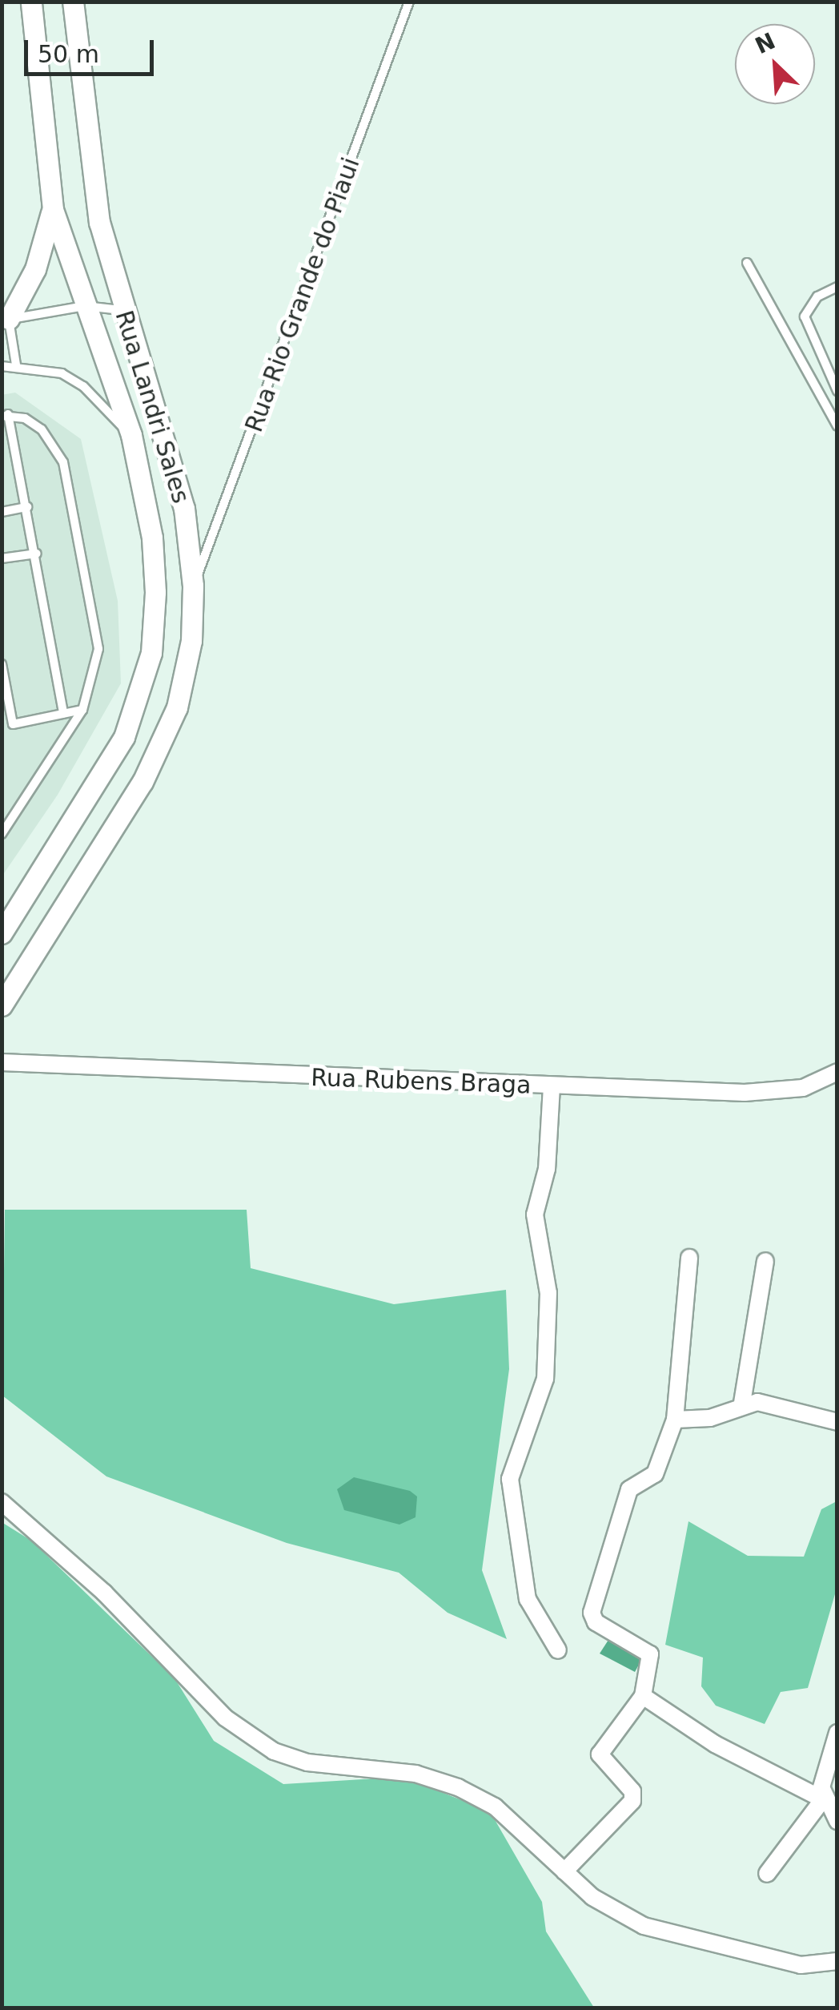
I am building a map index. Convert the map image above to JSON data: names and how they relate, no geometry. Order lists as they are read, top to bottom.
{
  "streets": {
    "street": ["Rua Landri Sales", "Rua Rubens Braga"],
    "lane": ["Rua Rio Grande do Piaui"]
  },
  "crossings": [
    ["Rua Rio Grande do Piaui", "Rua Landri Sales"]
  ],
  "scale_bar": "50 m",
  "north": "top left"
}
